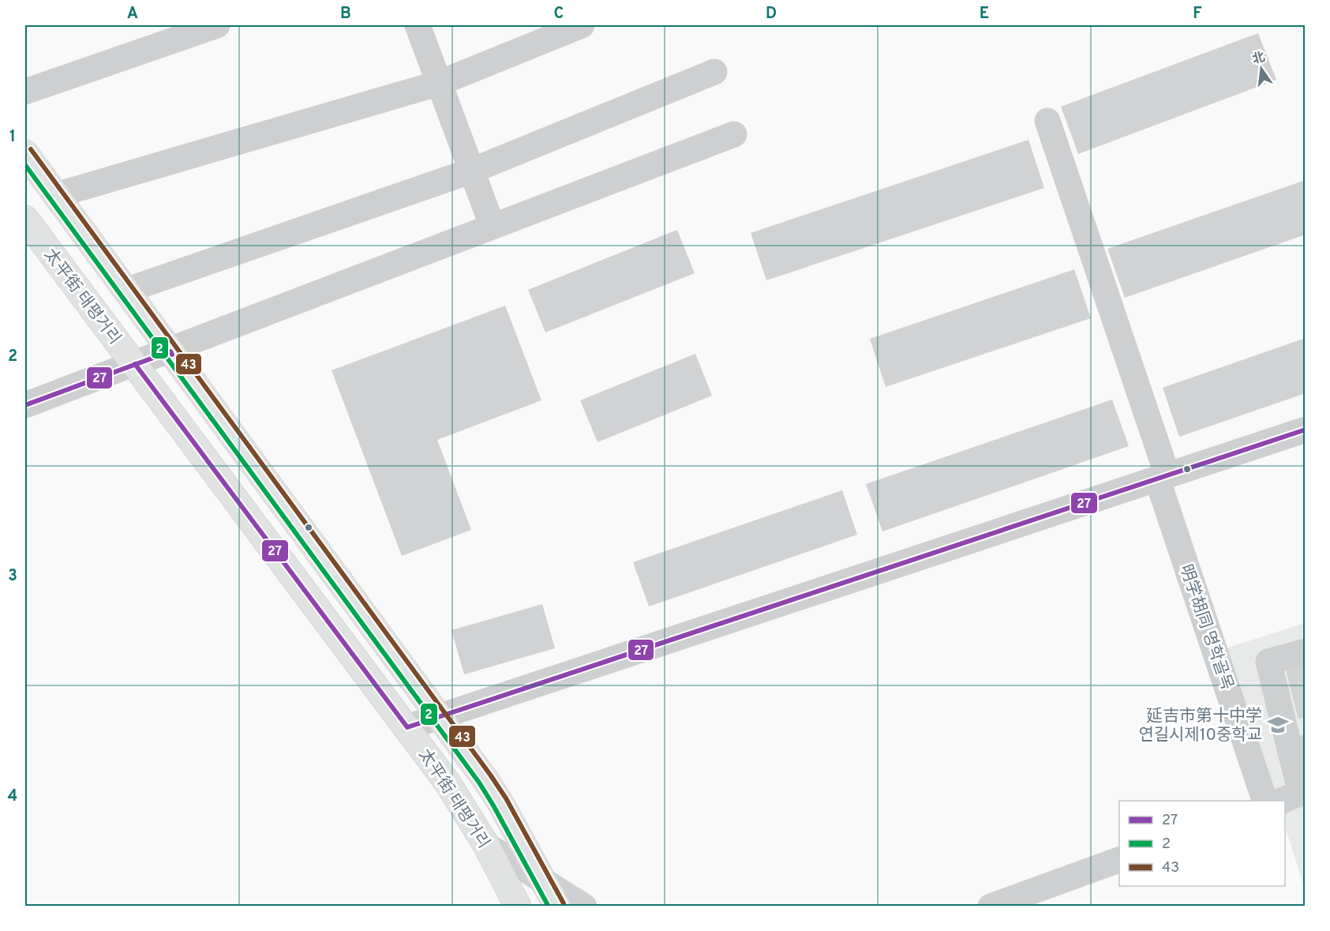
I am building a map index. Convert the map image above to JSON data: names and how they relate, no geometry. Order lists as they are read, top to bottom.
{
  "streets": {
    "main road": ["太平街 태평거리"],
    "street": ["明学胡同 명학골목"]
  },
  "places": {
    "school or university": ["延吉市第十中学 연길시제10중학교"]
  },
  "lines": ["transit line 43", "transit line 2", "transit line 27"],
  "legend": ["27", "2", "43"],
  "north": "top",
  "grid": {
    "columns": [
      "A",
      "B",
      "C",
      "D",
      "E",
      "F"
    ],
    "rows": [
      "1",
      "2",
      "3",
      "4"
    ]
  }
}
